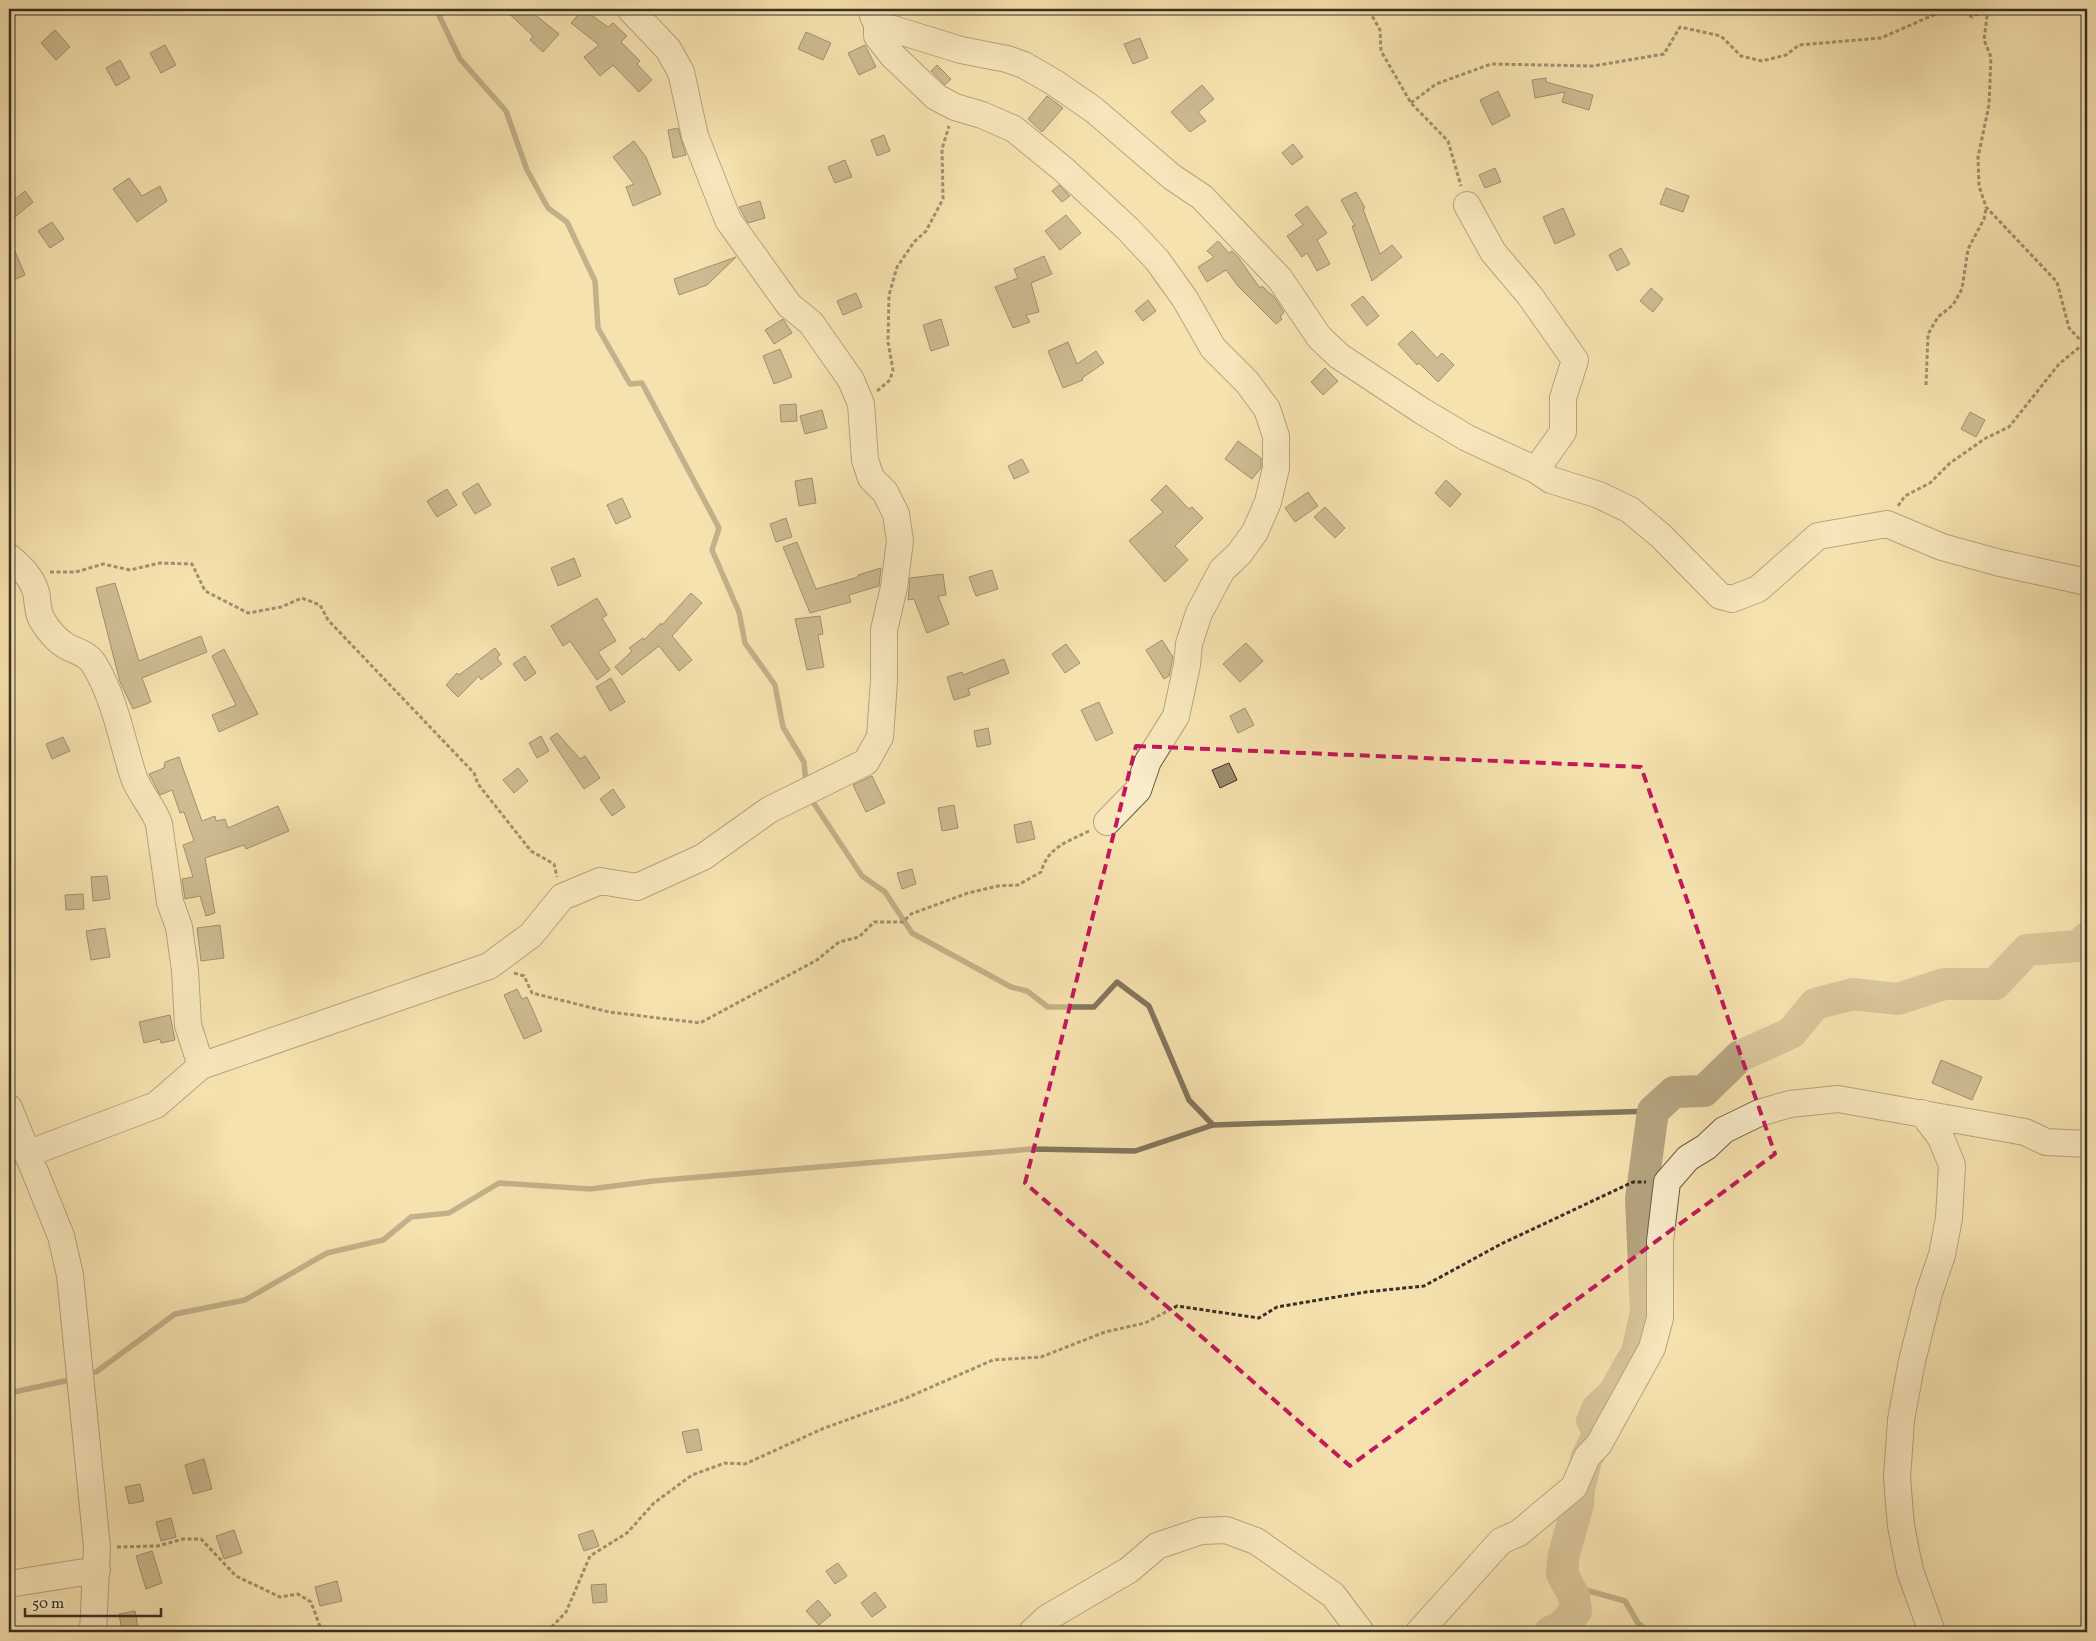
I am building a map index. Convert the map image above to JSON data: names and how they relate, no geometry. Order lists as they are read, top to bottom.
{
  "scale_bar": "50 m"
}
